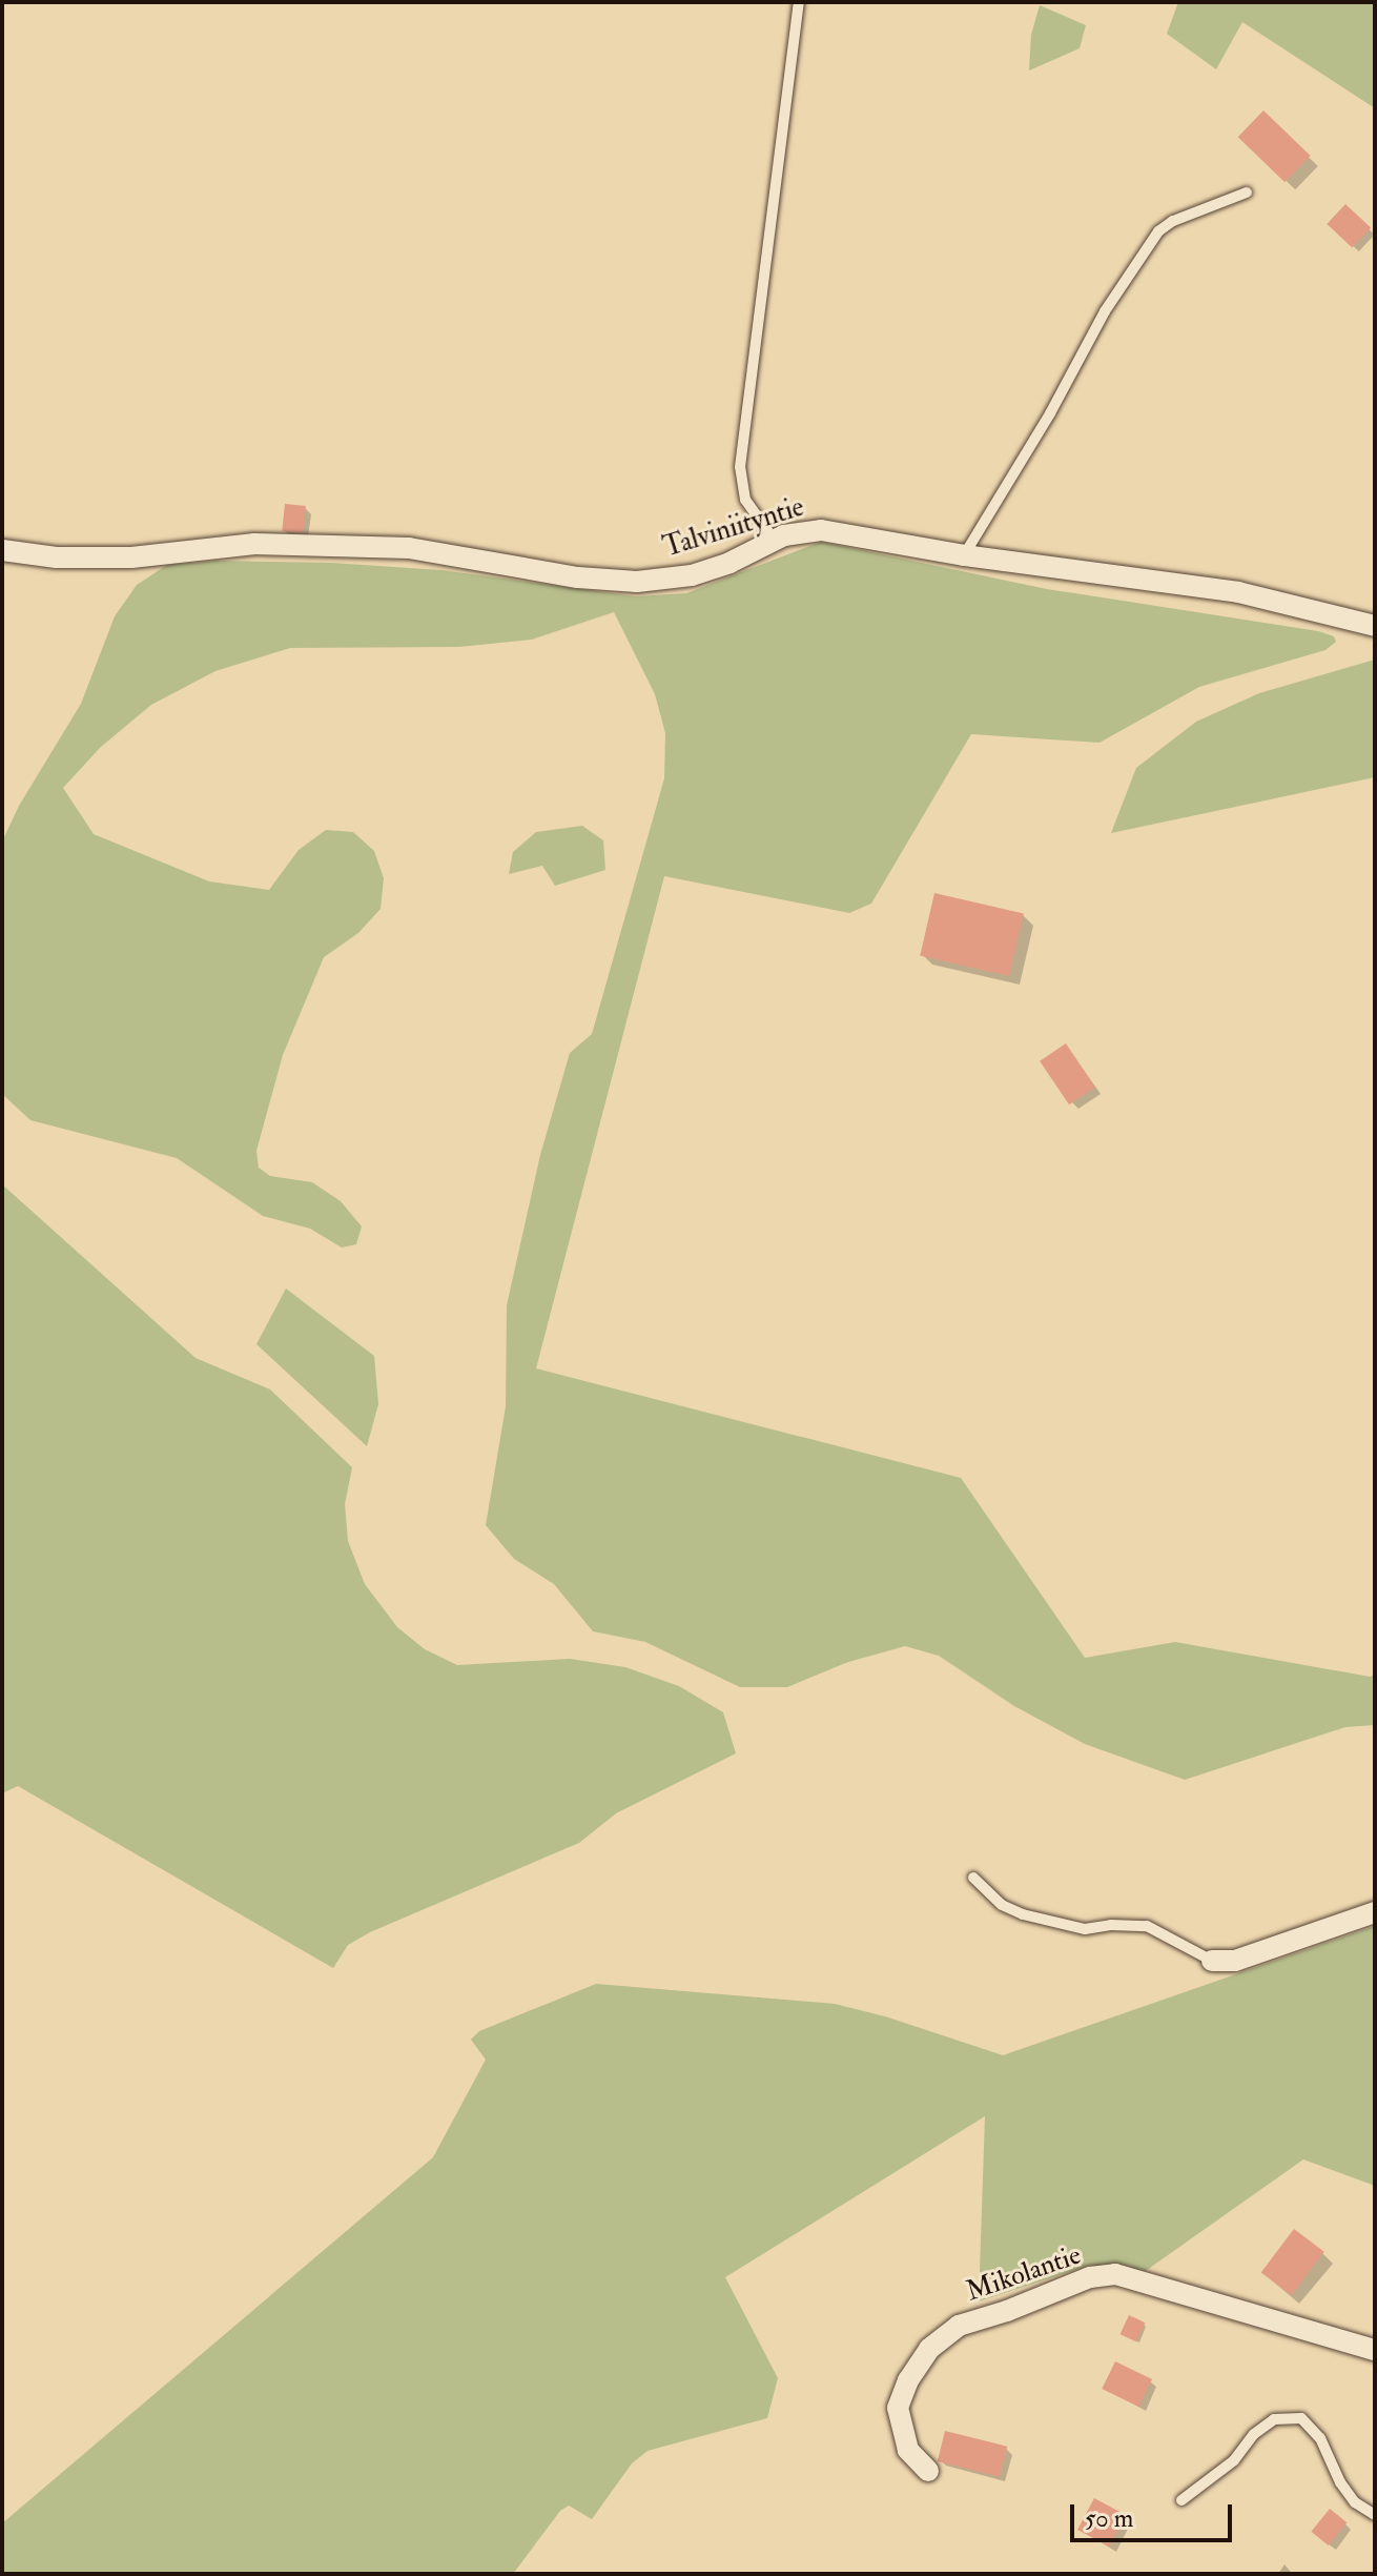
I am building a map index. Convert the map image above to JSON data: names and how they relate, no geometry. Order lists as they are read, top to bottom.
{
  "streets": {
    "street": ["Talviniityntie", "Mikolantie"]
  },
  "scale_bar": "50 m"
}
